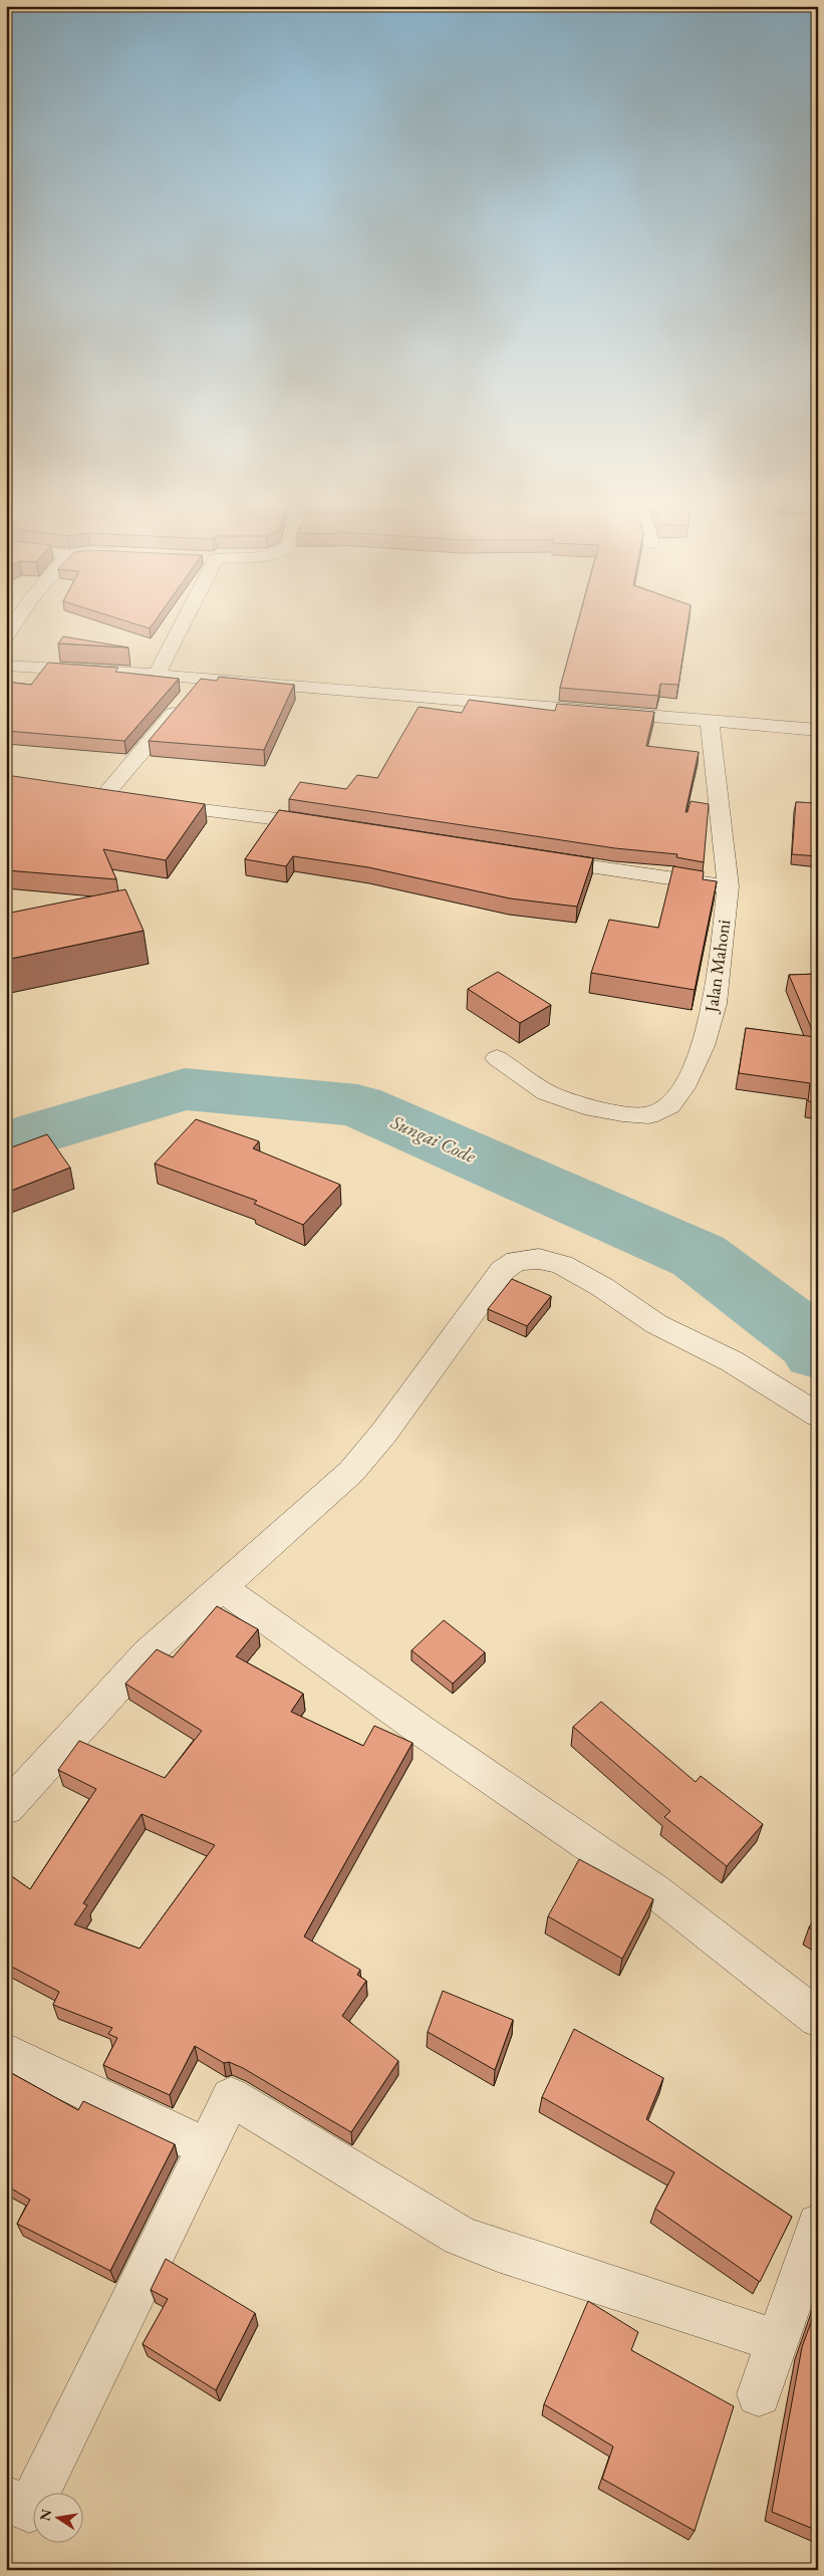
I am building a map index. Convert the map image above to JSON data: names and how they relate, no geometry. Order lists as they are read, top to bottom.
{
  "streets": {
    "street": ["Jalan Mahoni"]
  },
  "water": ["Sungai Code"],
  "north": "left"
}
